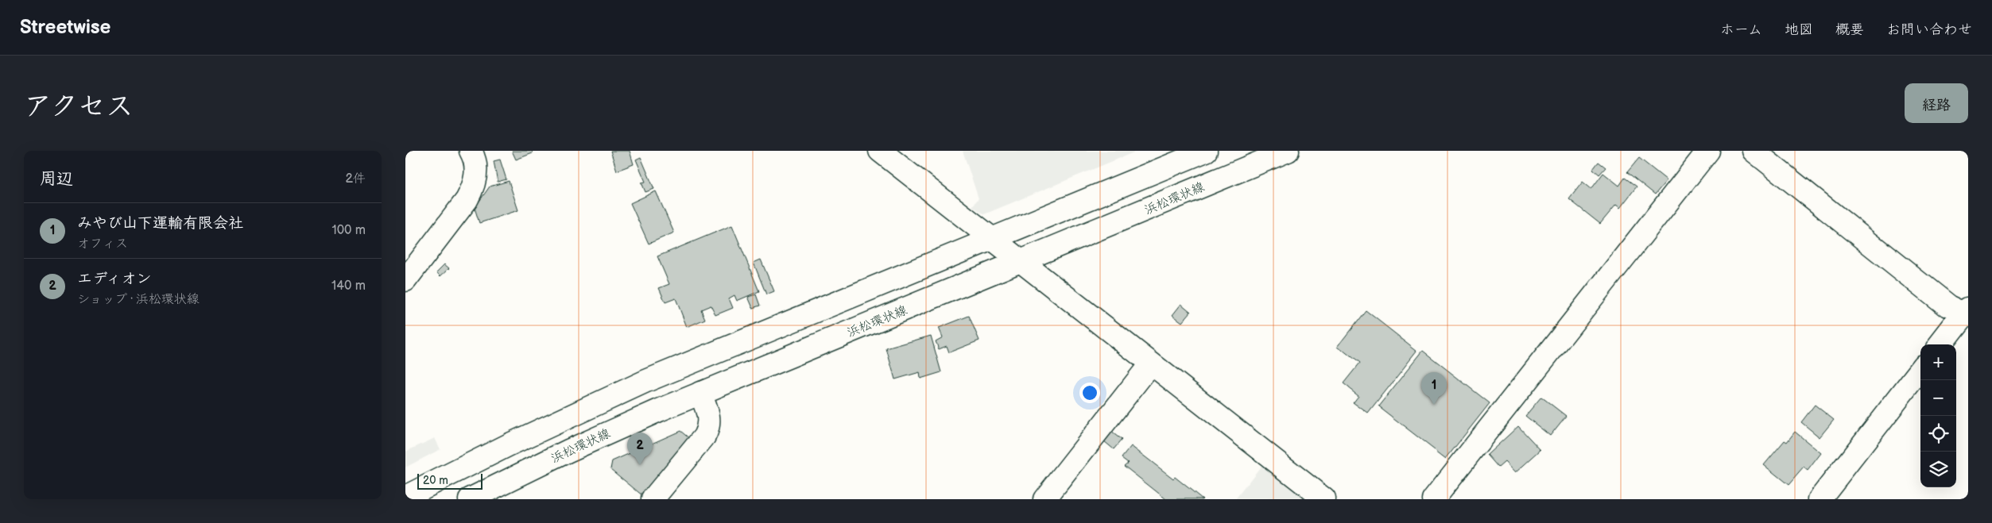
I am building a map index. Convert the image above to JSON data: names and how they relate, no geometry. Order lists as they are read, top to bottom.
{
  "streets": {
    "street": ["浜松環状線"]
  },
  "scale_bar": "20 m",
  "page": {
    "header": "Streetwise",
    "nav": [
      "ホーム",
      "地図",
      "概要",
      "お問い合わせ"
    ],
    "title": "アクセス",
    "buttons": "経路",
    "heading": ["周辺", "2件"],
    "list": [
      {
        "mark": "1",
        "name": "みやび山下運輸有限会社",
        "note": "オフィス",
        "value": "100 m"
      },
      {
        "mark": "2",
        "name": "エディオン",
        "note": "ショップ · 浜松環状線",
        "value": "140 m"
      }
    ],
    "map_buttons": ["+", "−"],
    "pins": ["1", "2"],
    "scale": "20 m"
  }
}
